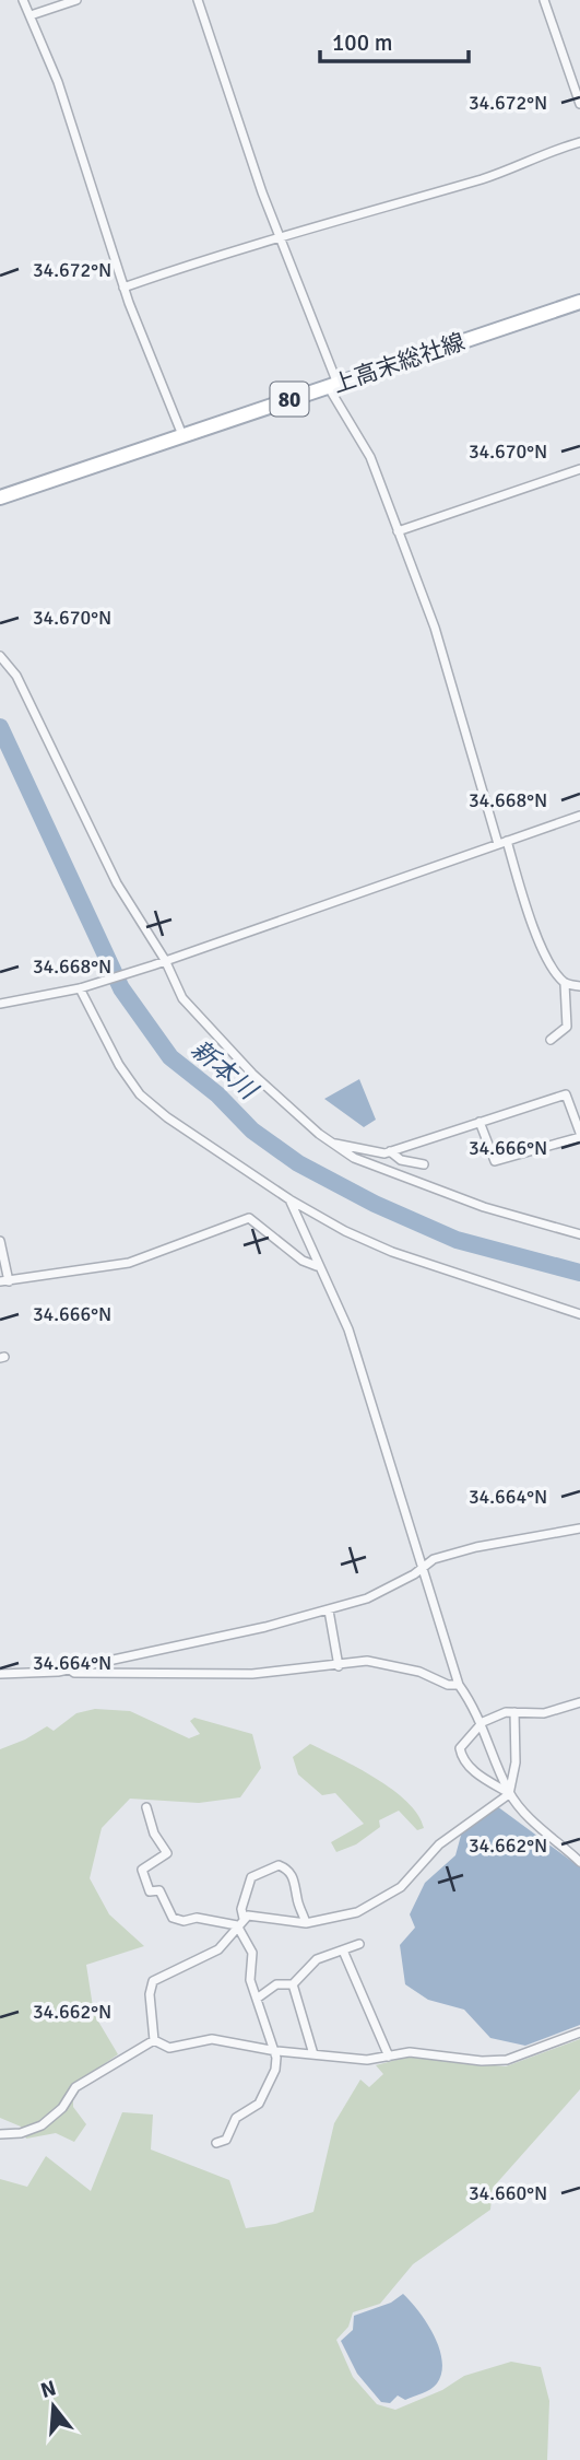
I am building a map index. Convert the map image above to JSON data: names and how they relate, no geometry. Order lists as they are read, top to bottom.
{
  "streets": {
    "main road": ["上高末総社線", "80"]
  },
  "water": ["新本川"],
  "scale_bar": "100 m",
  "north": "top",
  "coordinates": [
    "34.672°N",
    "34.670°N",
    "34.668°N",
    "34.666°N",
    "34.664°N",
    "34.662°N",
    "34.660°N"
  ]
}
